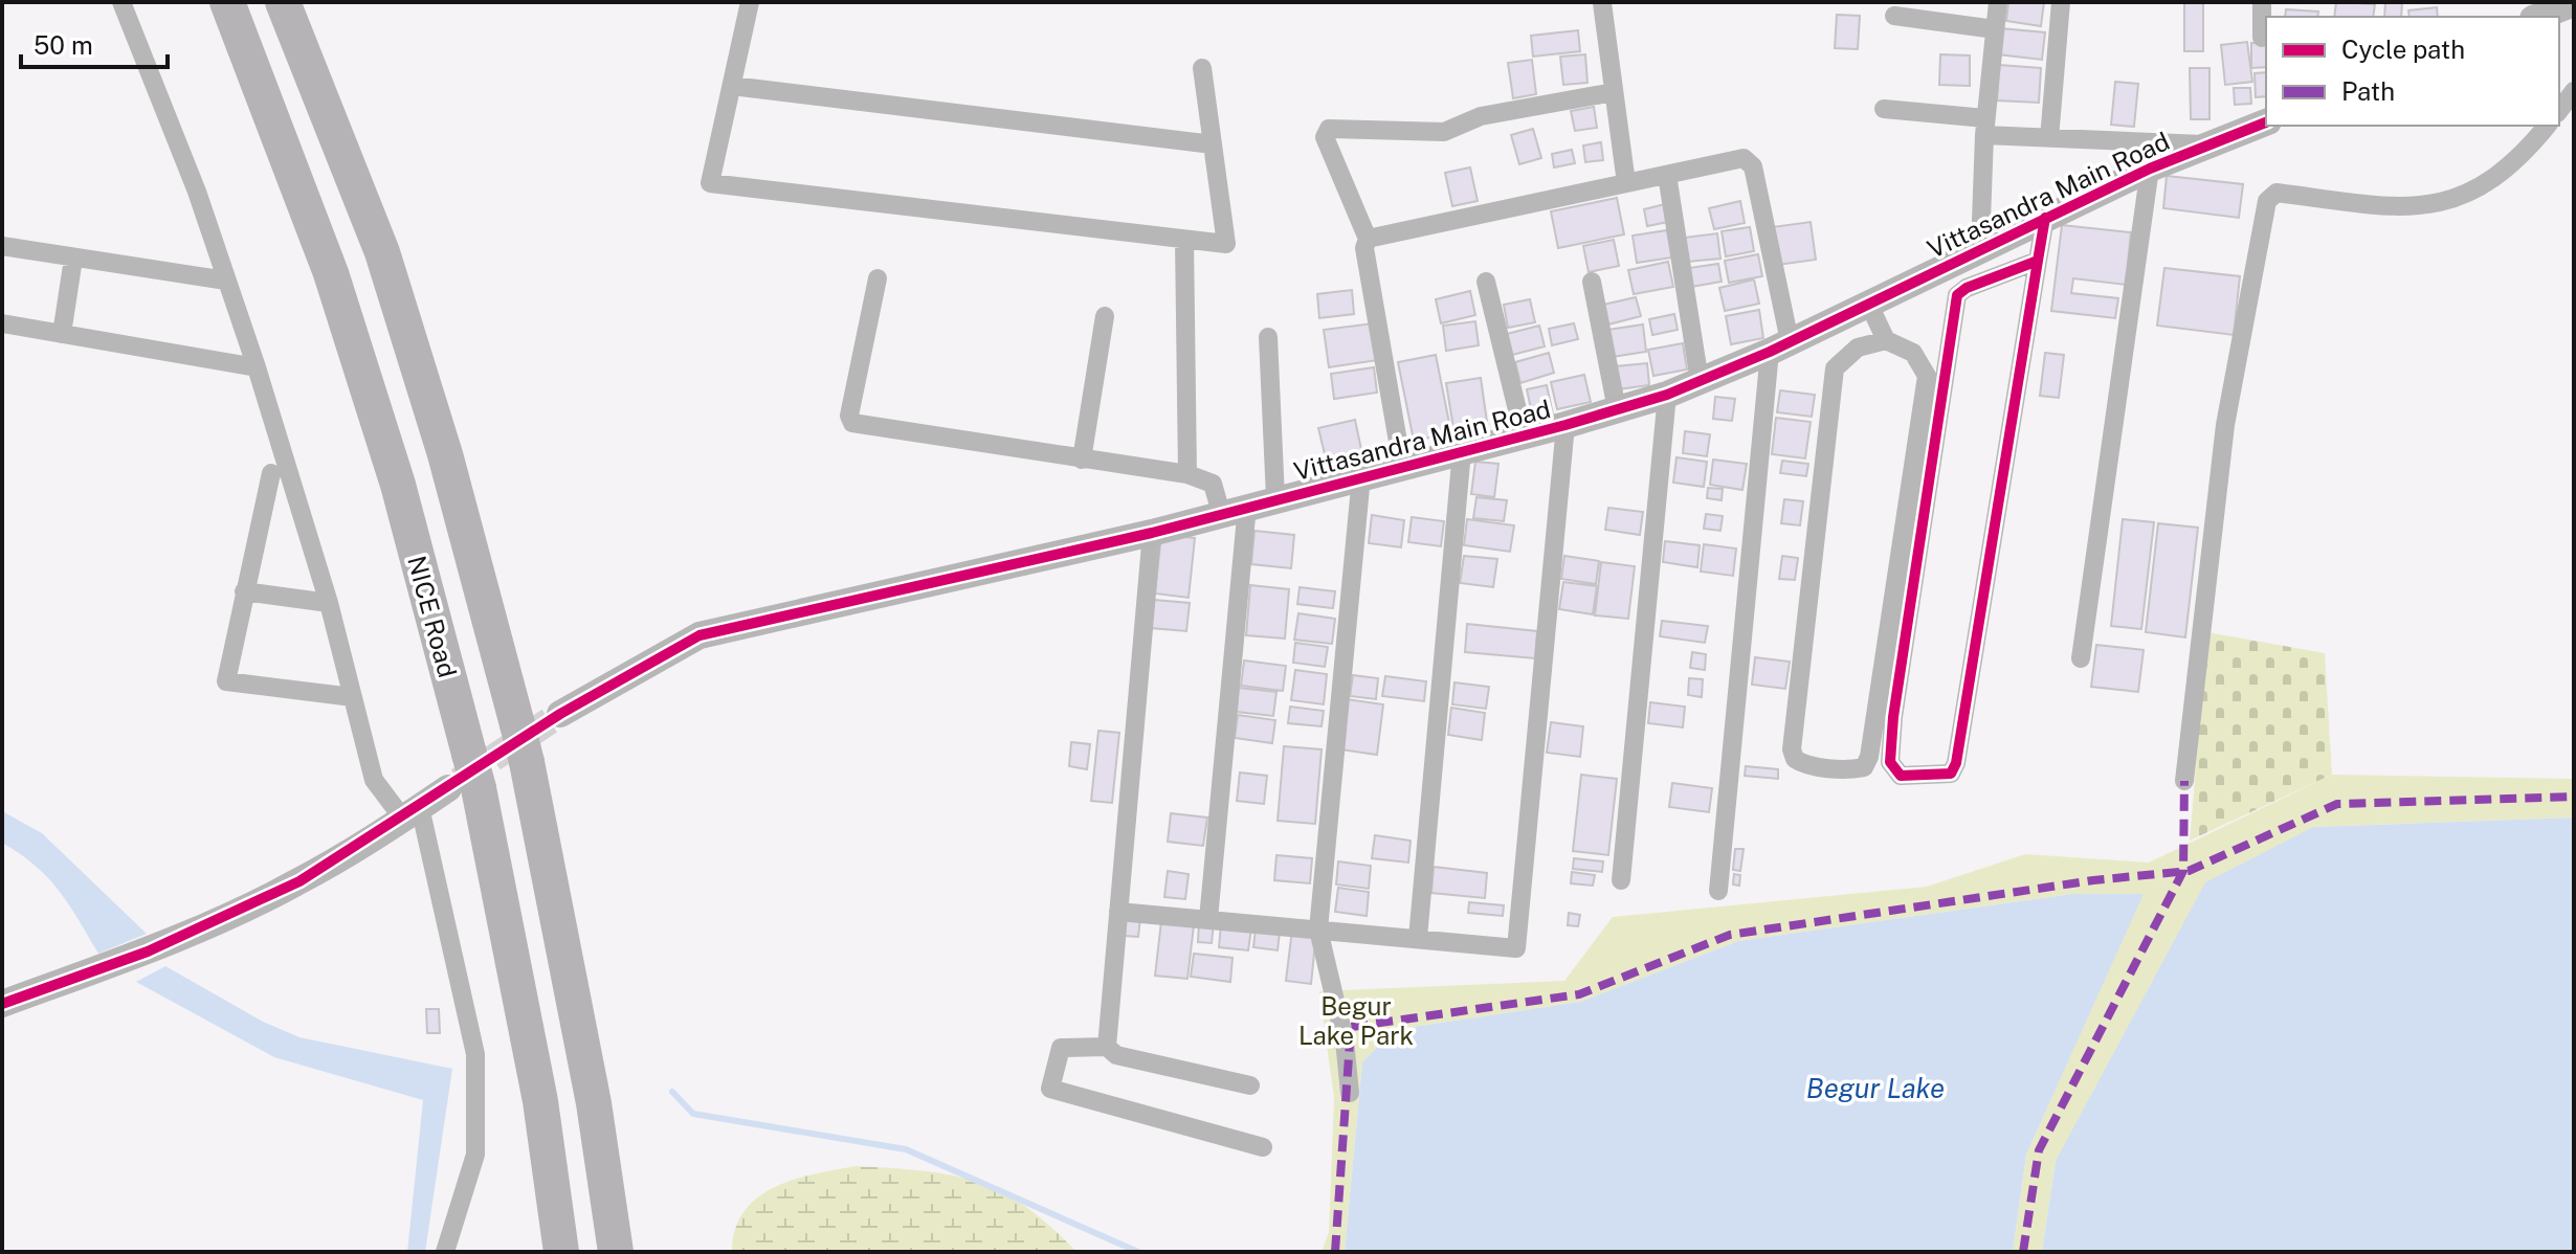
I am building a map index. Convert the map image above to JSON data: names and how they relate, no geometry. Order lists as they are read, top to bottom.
{
  "streets": {
    "highway": ["NICE Road"],
    "street": ["Vittasandra Main Road"]
  },
  "water": ["Begur Lake"],
  "parks": ["Begur Lake Park"],
  "legend": ["Cycle path", "Path"],
  "scale_bar": "50 m"
}
